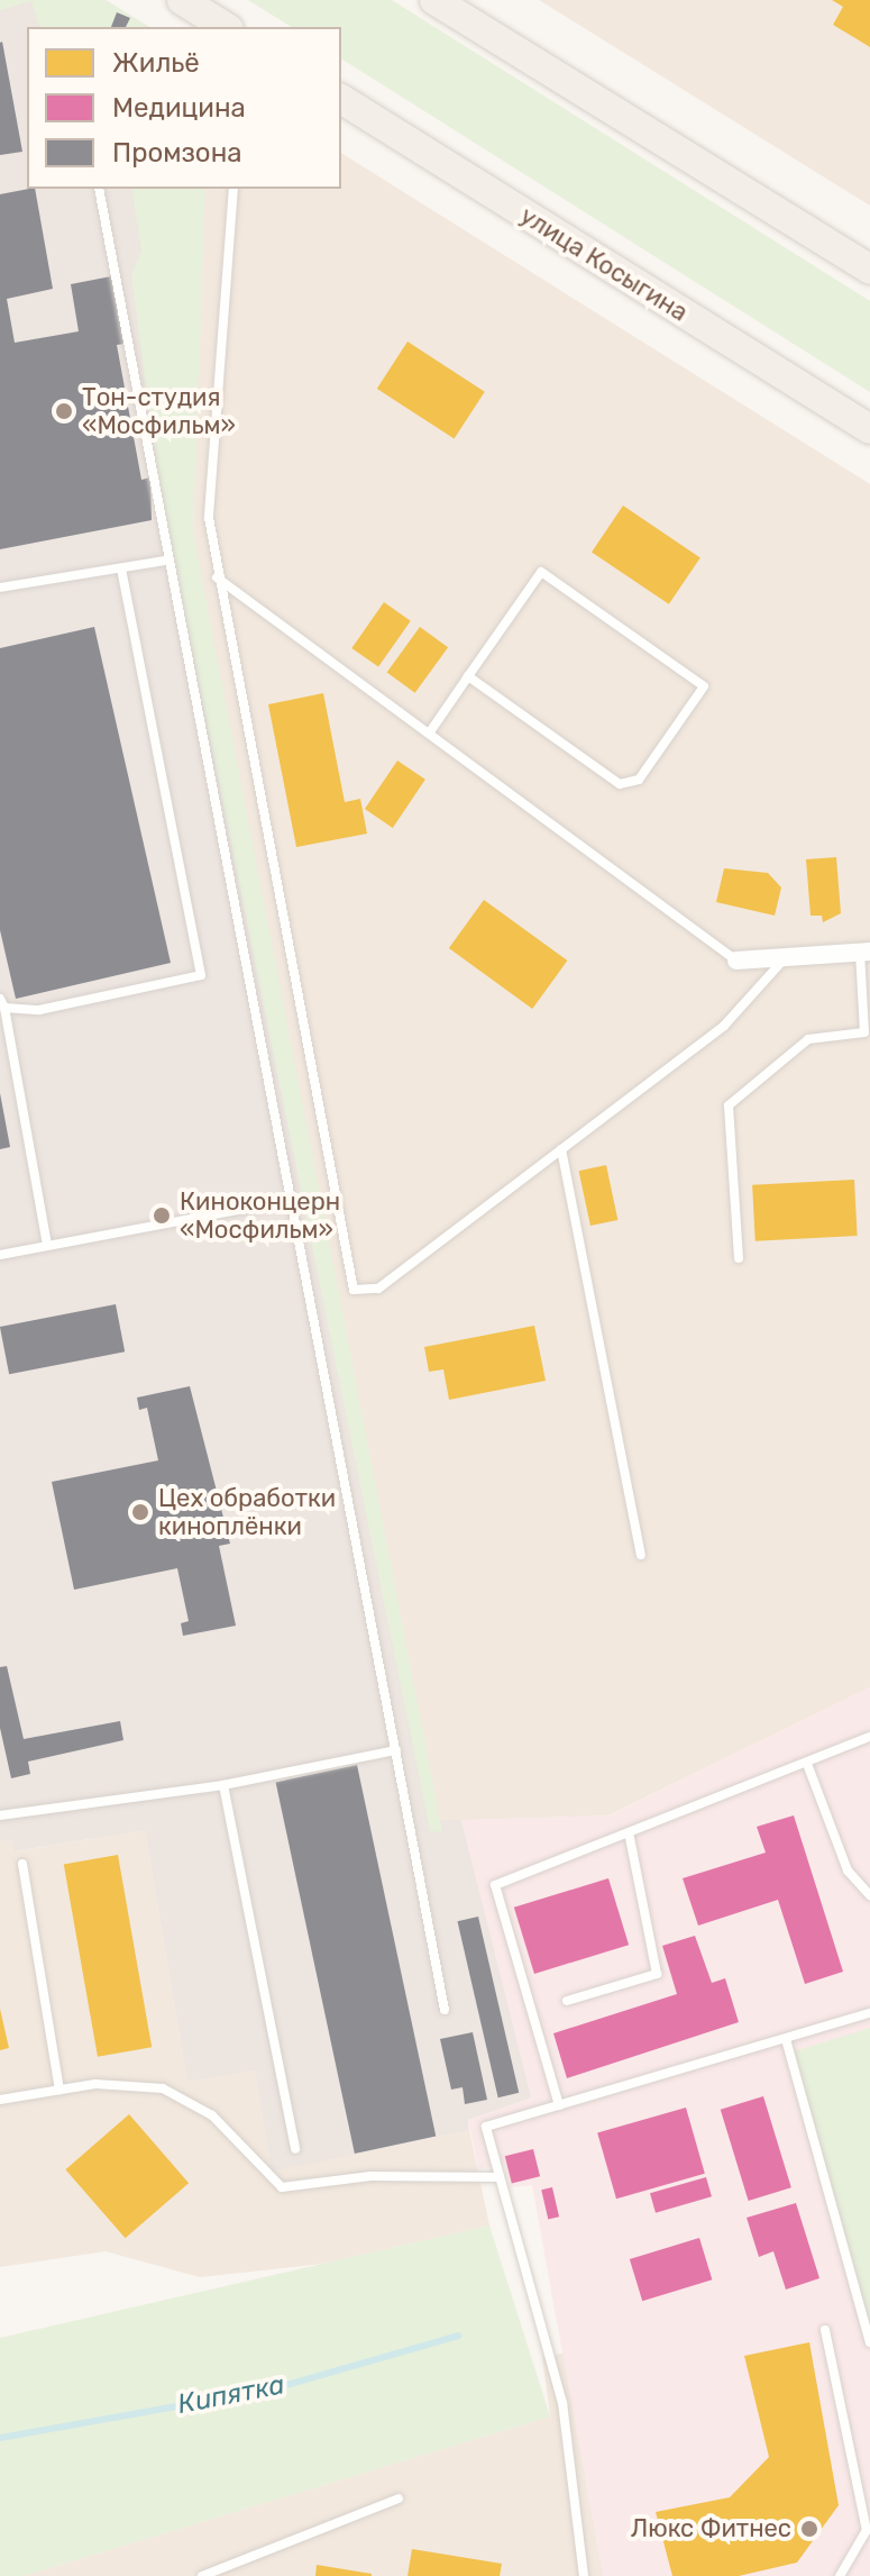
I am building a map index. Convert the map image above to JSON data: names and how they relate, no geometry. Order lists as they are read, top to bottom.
{
  "streets": {
    "main road": ["улица Косыгина"]
  },
  "water": ["Кипятка"],
  "places": [
    "Тон-студия «Мосфильм»",
    "Киноконцерн «Мосфильм»",
    "Цех обработки киноплёнки",
    "Люкс Фитнес"
  ],
  "legend": ["Жильё", "Медицина", "Промзона"]
}
